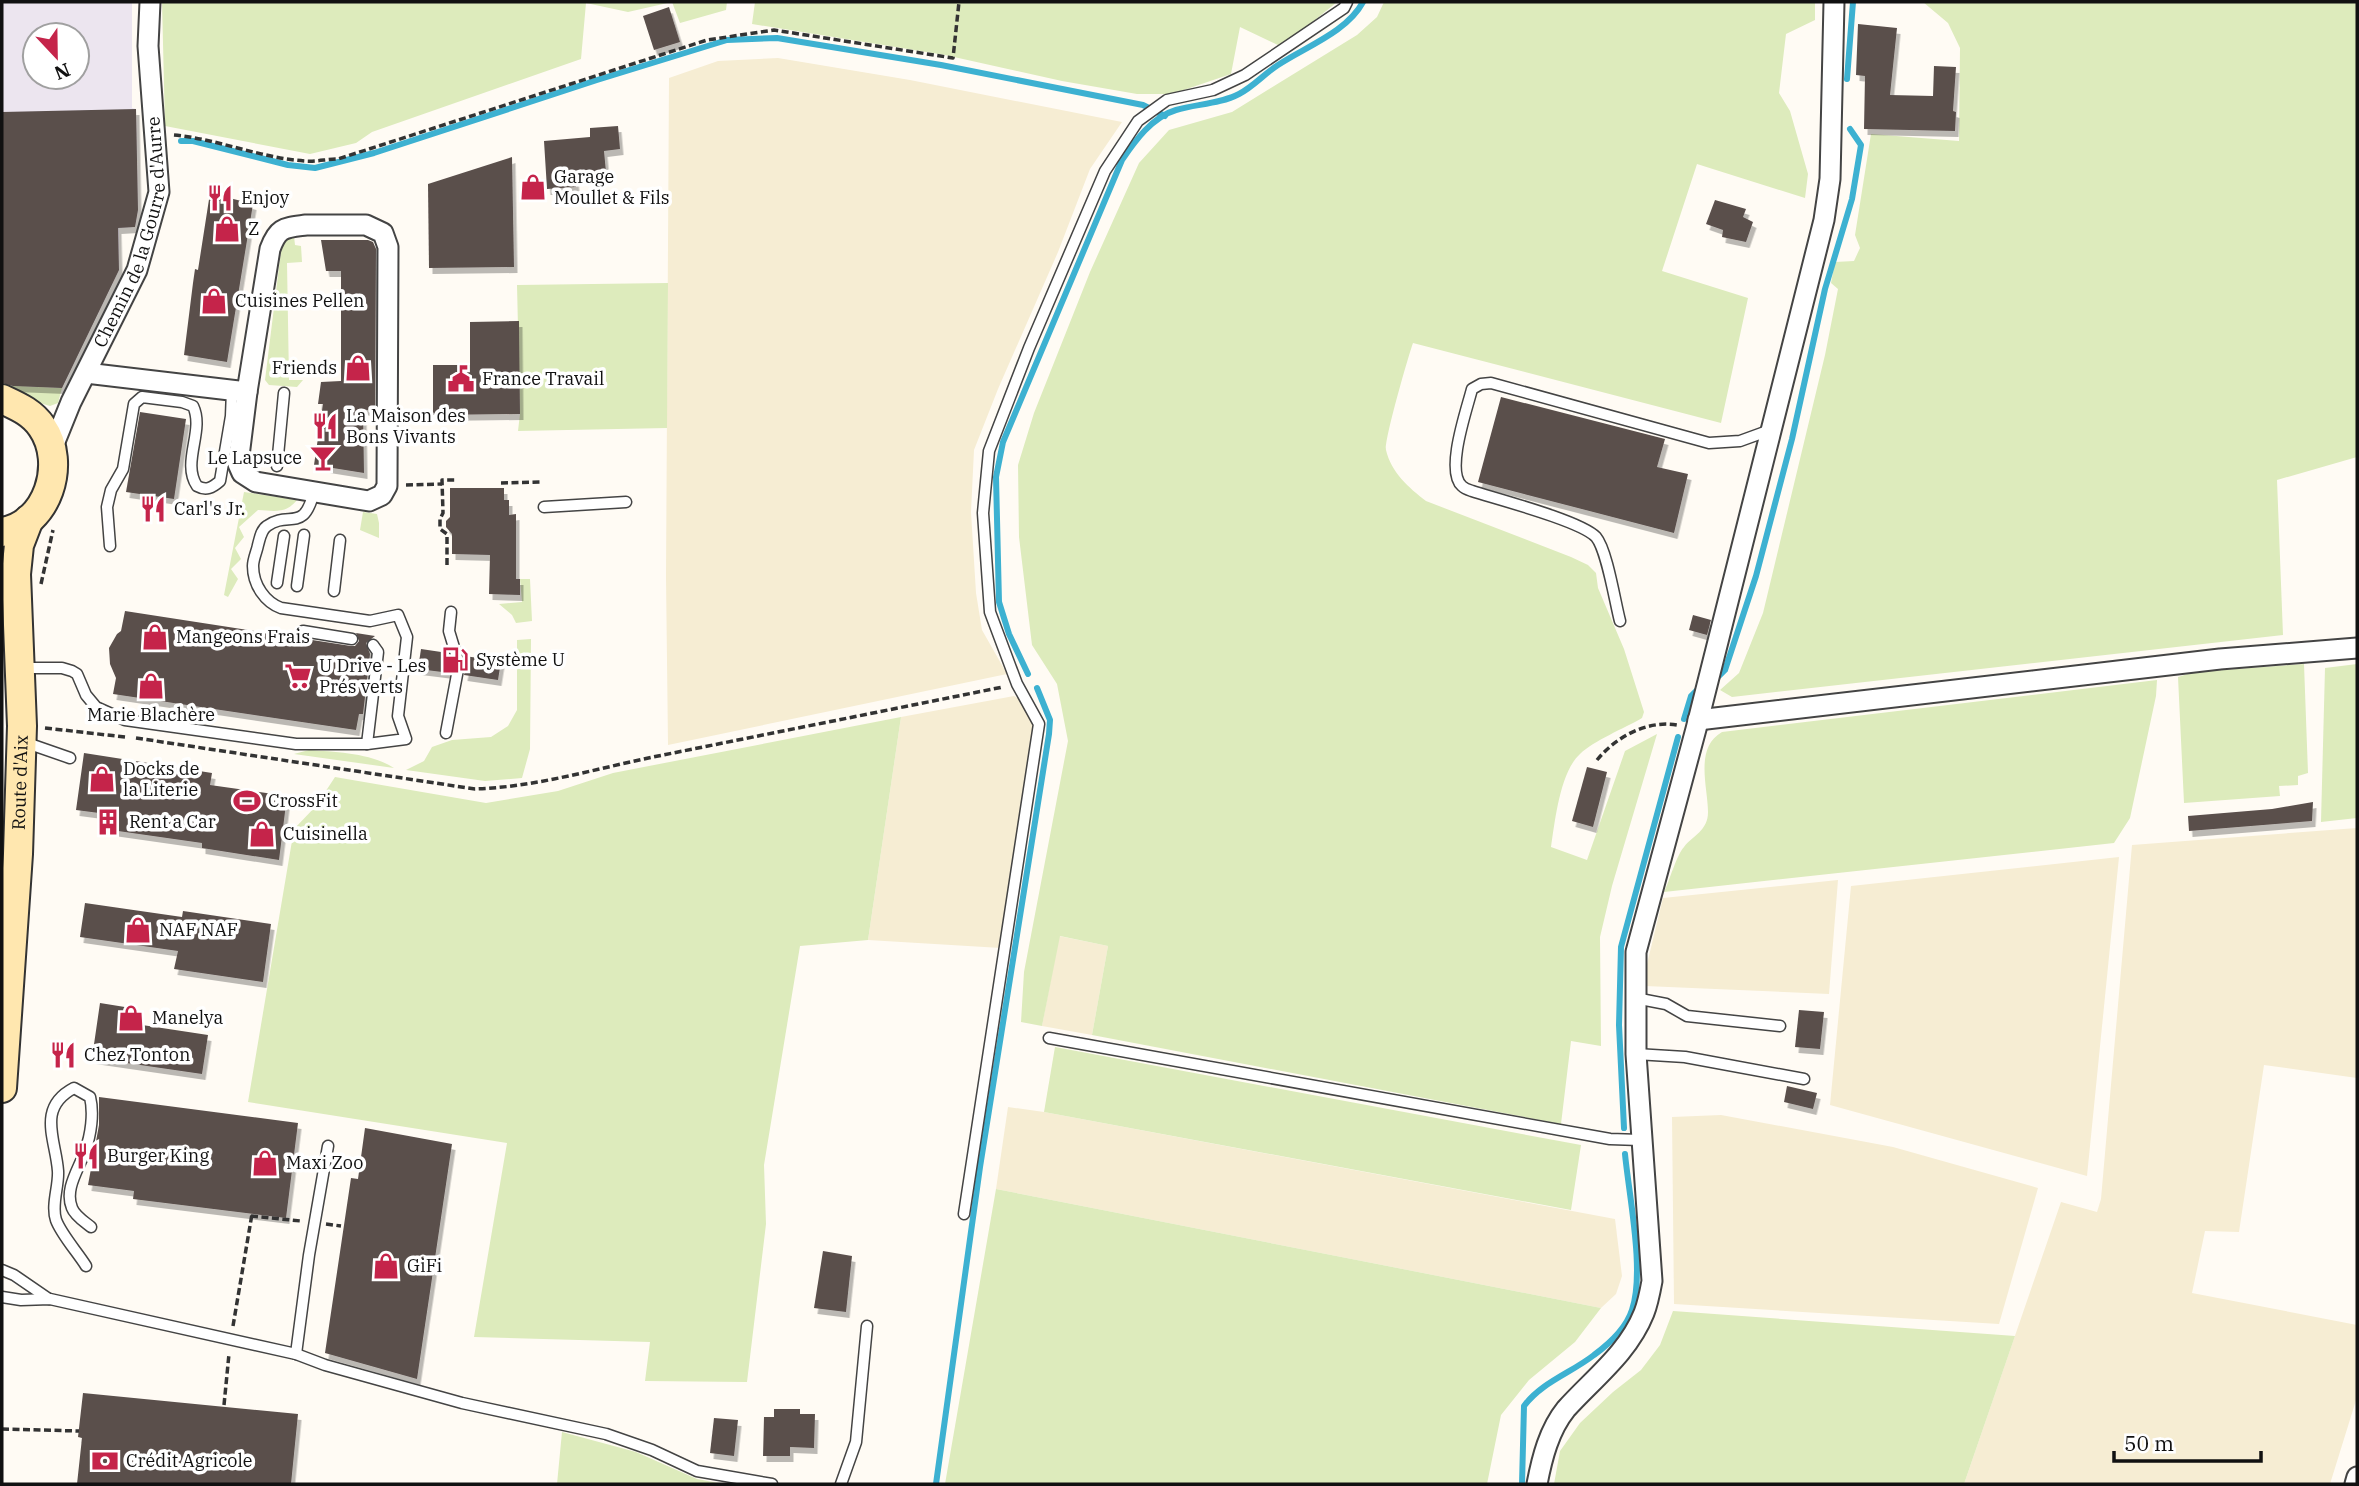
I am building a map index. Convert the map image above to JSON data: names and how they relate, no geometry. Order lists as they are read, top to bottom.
{
  "streets": {
    "main road": ["Route d'Aix"],
    "street": ["Chemin de la Gourre d'Aurre"]
  },
  "places": {
    "shop": [
      "Garage Moullet & Fils",
      "Z",
      "Cuisines Pellen",
      "Friends",
      "Mangeons Frais",
      "Marie Blachère",
      "Docks de la Literie",
      "Cuisinella",
      "NAF NAF",
      "Manelya",
      "Maxi Zoo",
      "GiFi"
    ],
    "restaurant": [
      "Enjoy",
      "La Maison des Bons Vivants",
      "Carl's Jr.",
      "Chez Tonton",
      "Burger King"
    ],
    "public building": ["France Travail"],
    "bar": ["Le Lapsuce"],
    "fuel station": ["Système U"],
    "supermarket": ["U Drive - Les Prés verts"],
    "sports": ["CrossFit"],
    "building": ["Rent a Car"],
    "bank": ["Crédit Agricole"]
  },
  "scale_bar": "50 m",
  "north": "bottom"
}
